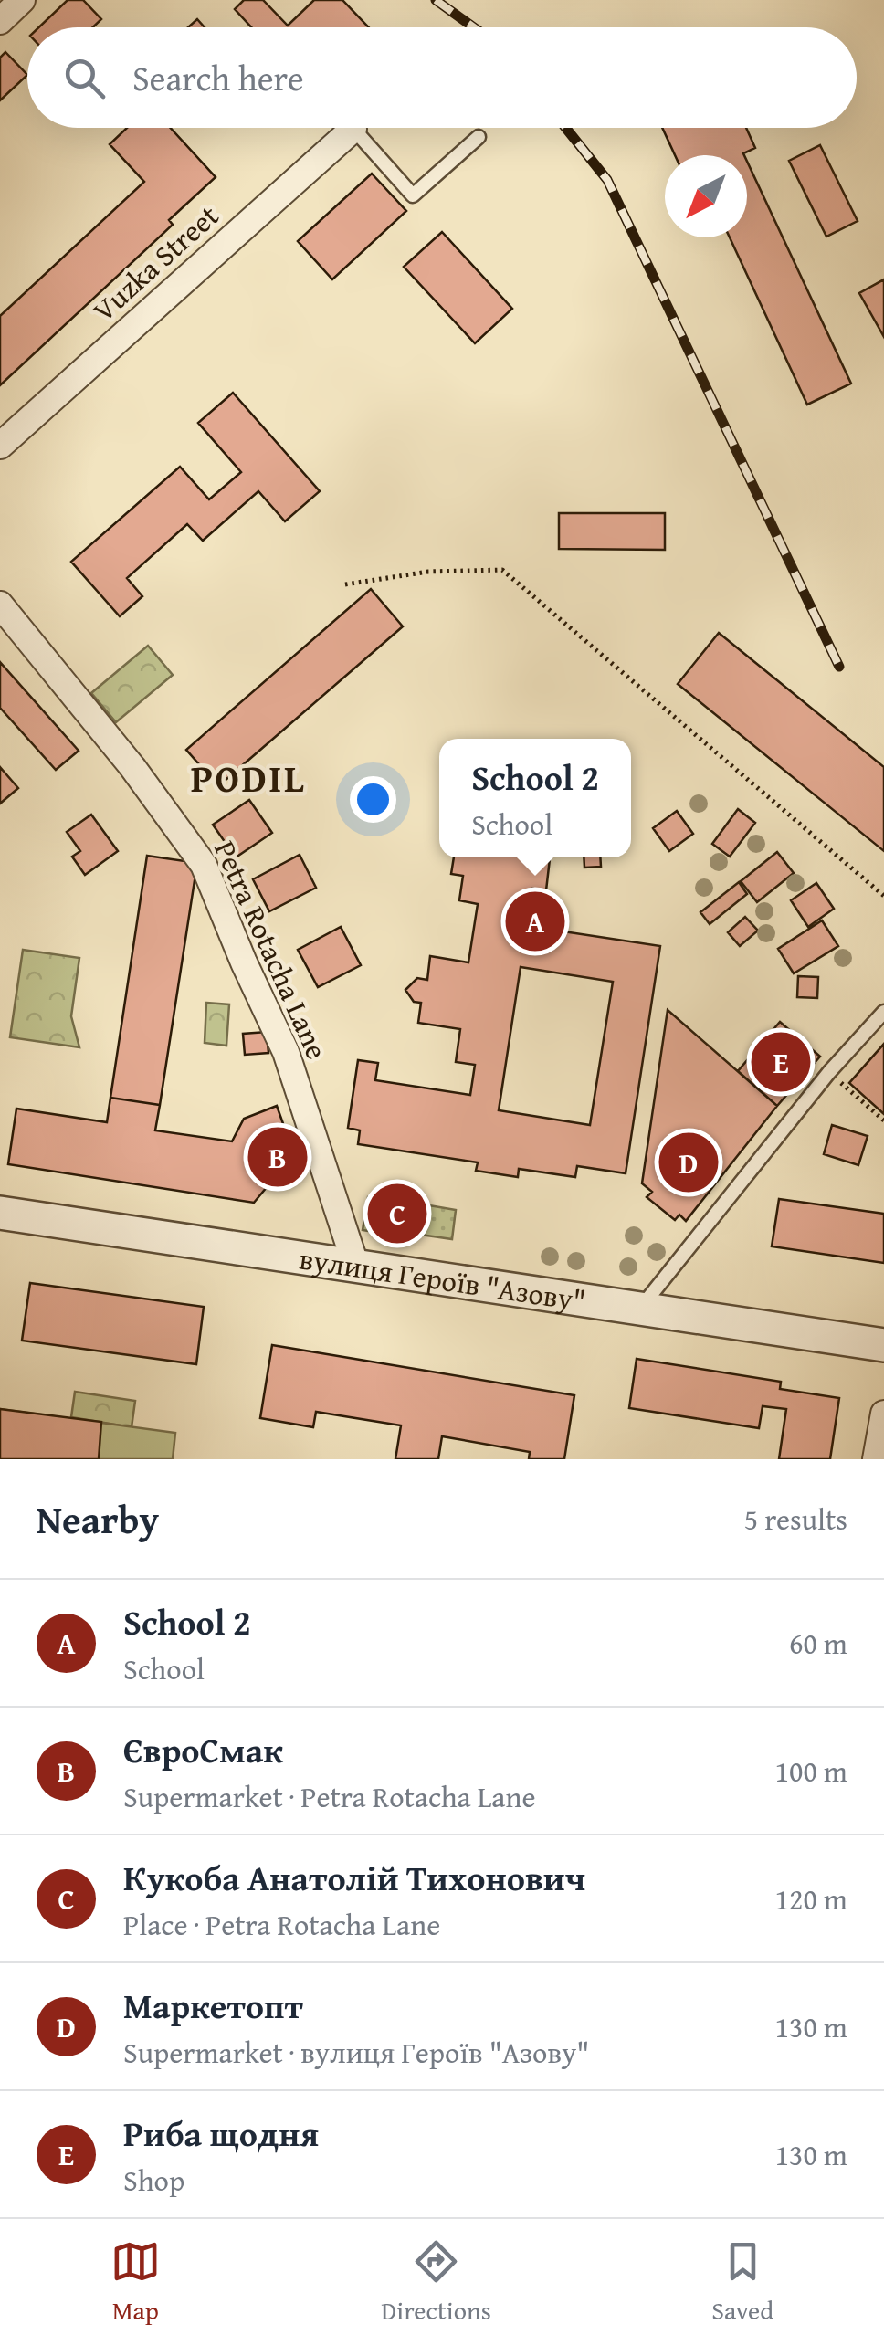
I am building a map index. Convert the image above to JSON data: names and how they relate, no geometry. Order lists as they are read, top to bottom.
{
  "streets": {
    "street": ["Vuzka Street", "Petra Rotacha Lane", "вулиця Героїв \"Азову\""]
  },
  "crossings": [
    ["Petra Rotacha Lane", "вулиця Героїв \"Азову\""]
  ],
  "districts": ["PODIL"],
  "north": "bottom left",
  "page": {
    "search": "Search here",
    "popup": ["School 2", "School"],
    "pins": [
      "A",
      "E",
      "B",
      "D",
      "C"
    ],
    "heading": ["Nearby", "5 results"],
    "list": [
      {
        "mark": "A",
        "name": "School 2",
        "note": "School",
        "value": "60 m"
      },
      {
        "mark": "B",
        "name": "ЄвроСмак",
        "note": "Supermarket · Petra Rotacha Lane",
        "value": "100 m"
      },
      {
        "mark": "C",
        "name": "Кукоба Анатолій Тихонович",
        "note": "Place · Petra Rotacha Lane",
        "value": "120 m"
      },
      {
        "mark": "D",
        "name": "Маркетопт",
        "note": "Supermarket · вулиця Героїв \"Азову\"",
        "value": "130 m"
      },
      {
        "mark": "E",
        "name": "Риба щодня",
        "note": "Shop",
        "value": "130 m"
      }
    ],
    "nav": ["Map", "Directions", "Saved"]
  }
}
